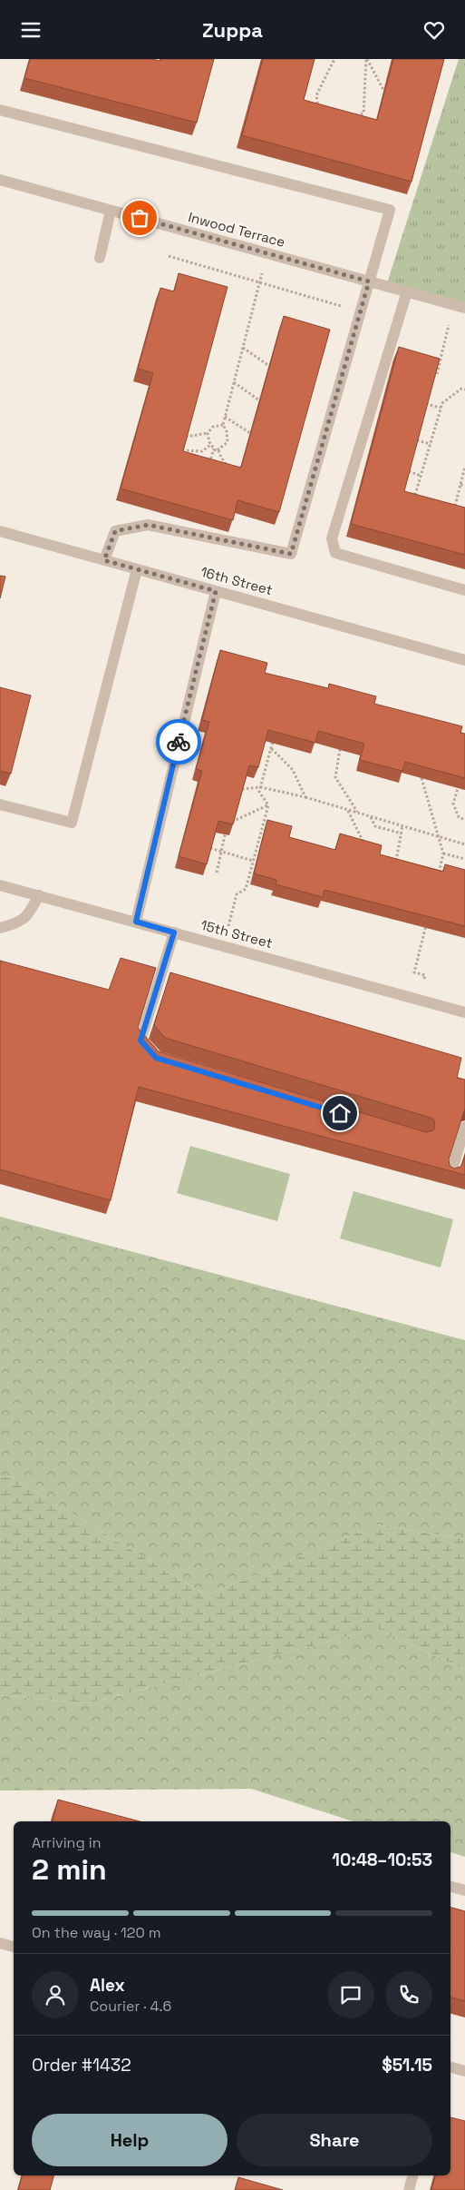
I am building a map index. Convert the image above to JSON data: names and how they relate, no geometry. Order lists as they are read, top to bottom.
{
  "streets": {
    "street": ["Inwood Terrace", "16th Street", "15th Street"]
  },
  "page": {
    "header": "Zuppa",
    "heading": ["2 min", "Arriving in", "10:48–10:53"],
    "panel": [
      "Alex",
      "Courier · 4.6",
      "Order #1432",
      "$51.15"
    ],
    "bar": "On the way · 120 m",
    "buttons": ["Help", "Share"]
  }
}
